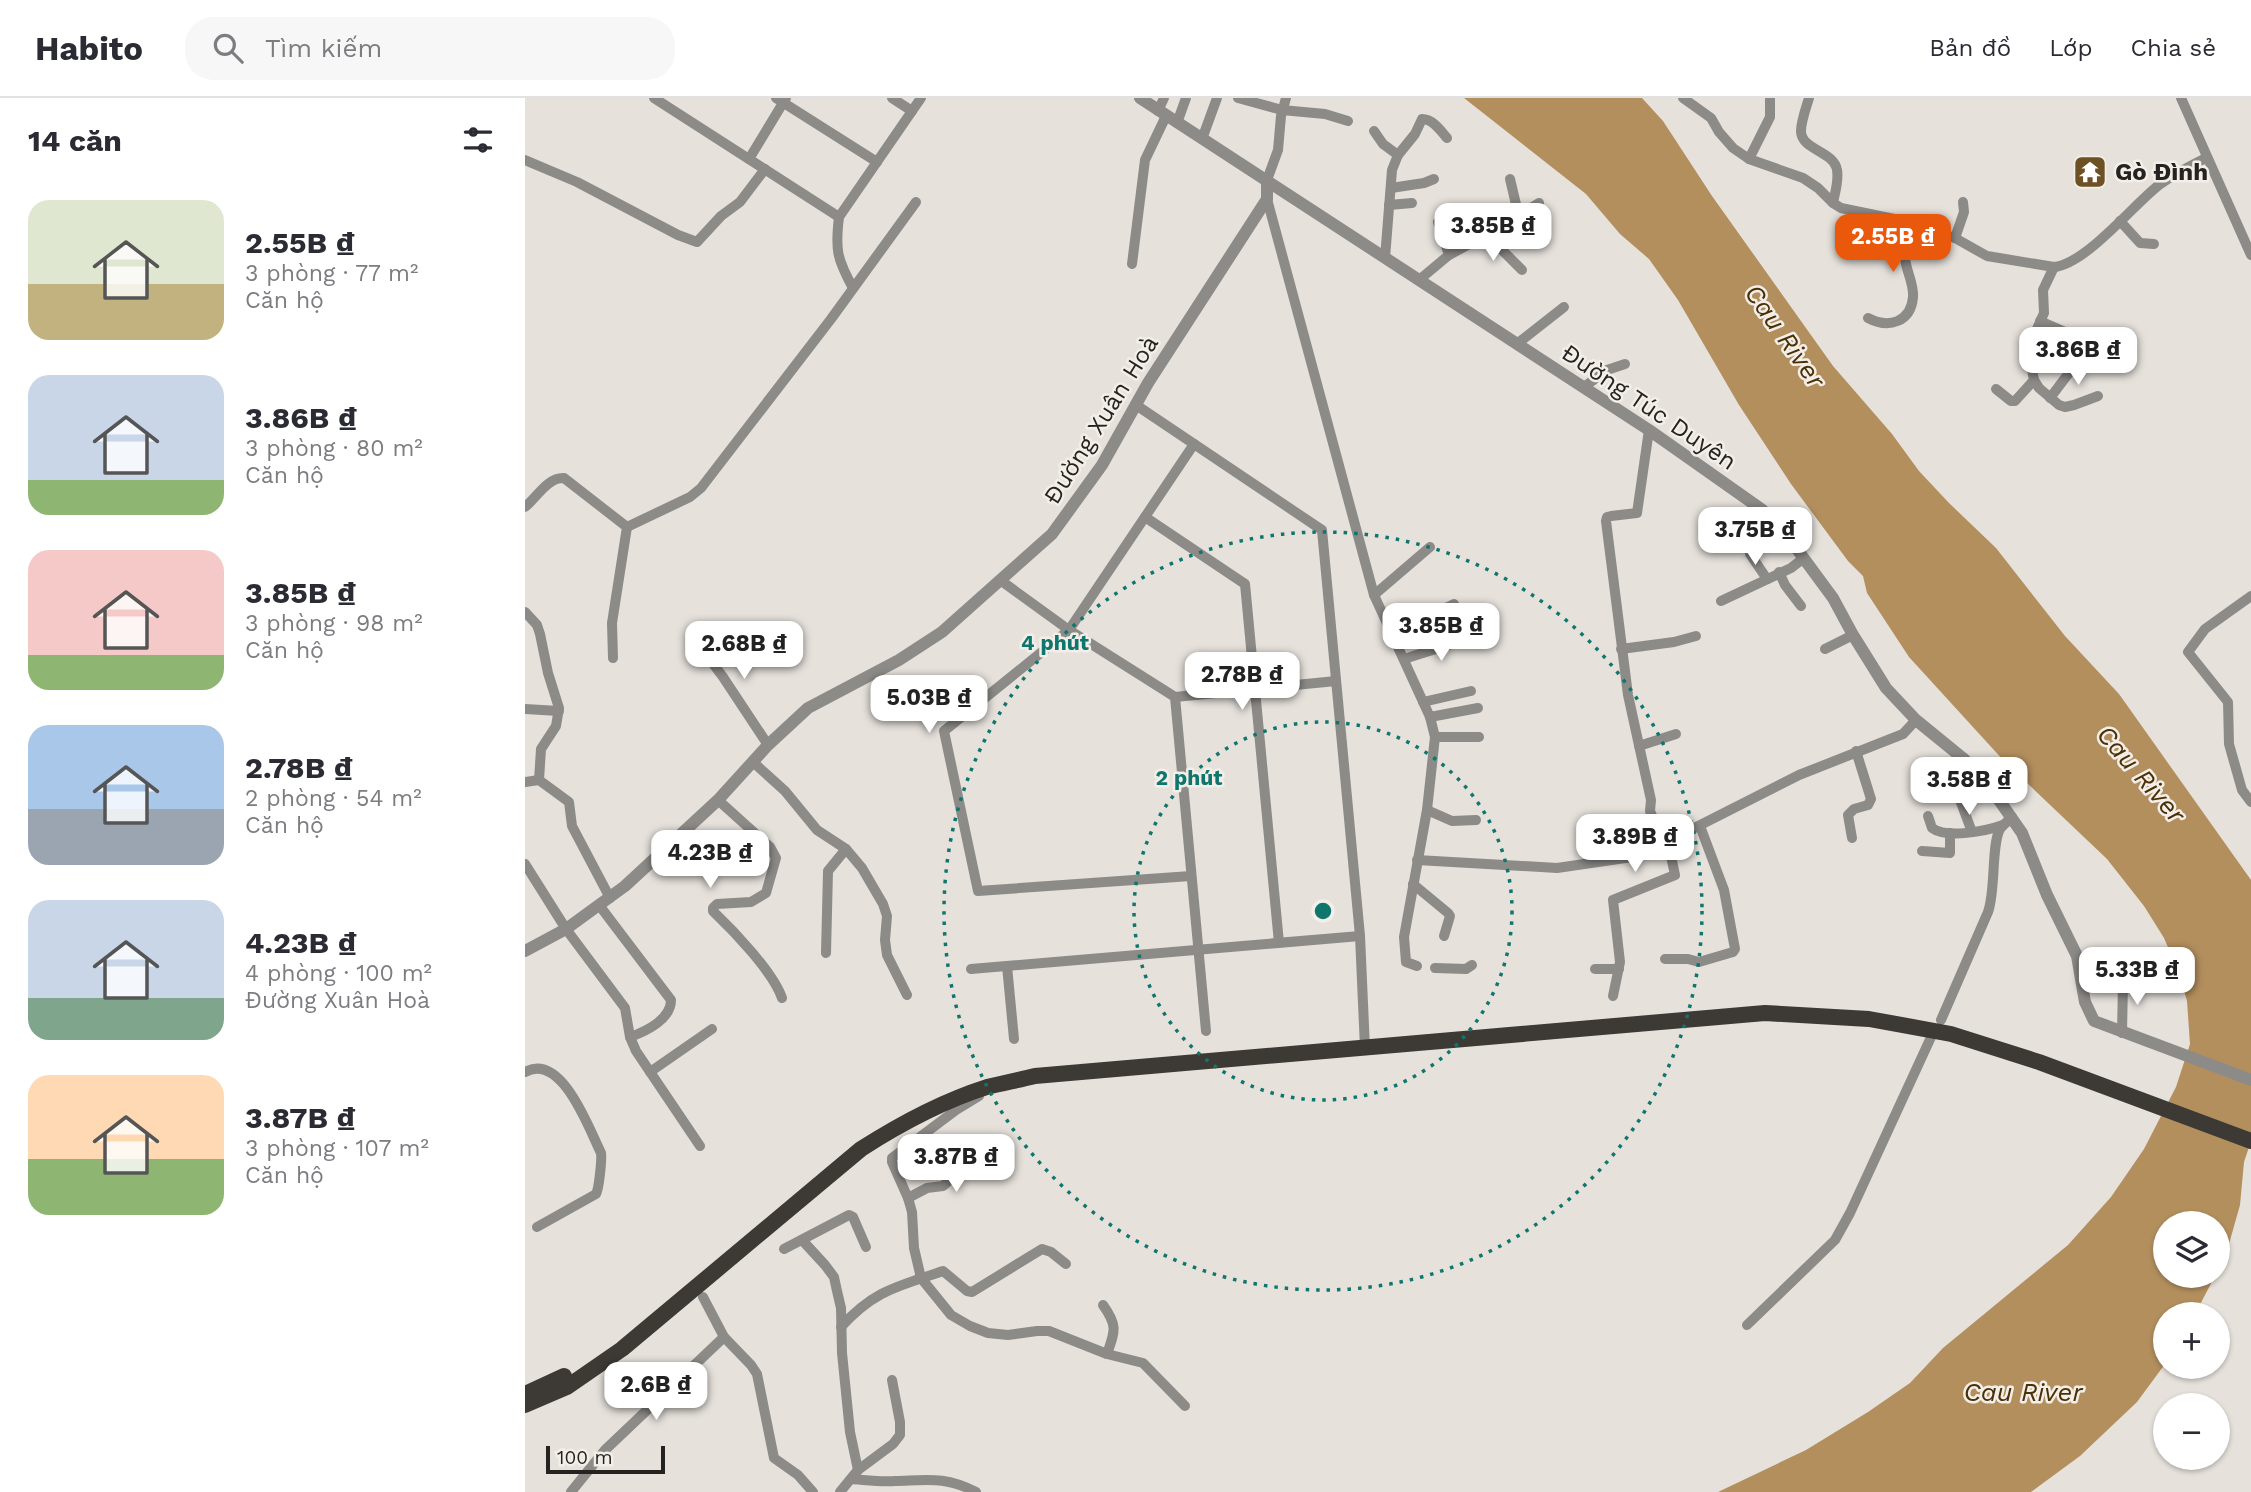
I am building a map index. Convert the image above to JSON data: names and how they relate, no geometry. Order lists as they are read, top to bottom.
{
  "streets": {
    "street": ["Đường Túc Duyên", "Đường Xuân Hoà"]
  },
  "water": ["Cau River"],
  "places": {
    "temple": ["Gò Đình"]
  },
  "scale_bar": "100 m",
  "page": {
    "header": "Habito",
    "search": "Tìm kiếm",
    "nav": ["Bản đồ", "Lớp", "Chia sẻ"],
    "heading": "14 căn",
    "list": [
      {
        "name": "2.55B ₫",
        "note": "3 phòng · 77 m² · Căn hộ"
      },
      {
        "name": "3.86B ₫",
        "note": "3 phòng · 80 m² · Căn hộ"
      },
      {
        "name": "3.85B ₫",
        "note": "3 phòng · 98 m² · Căn hộ"
      },
      {
        "name": "2.78B ₫",
        "note": "2 phòng · 54 m² · Căn hộ"
      },
      {
        "name": "4.23B ₫",
        "note": "4 phòng · 100 m² · Đường Xuân Hoà"
      },
      {
        "name": "3.87B ₫",
        "note": "3 phòng · 107 m² · Căn hộ"
      }
    ],
    "price": [
      "3.85B ₫",
      "2.55B ₫",
      "3.86B ₫",
      "3.75B ₫",
      "3.85B ₫",
      "2.68B ₫",
      "2.78B ₫",
      "5.03B ₫",
      "3.58B ₫",
      "3.89B ₫",
      "4.23B ₫",
      "5.33B ₫",
      "3.87B ₫",
      "2.6B ₫"
    ],
    "map_buttons": ["+", "−"],
    "scale": "100 m"
  },
  "rings": ["4 phút", "2 phút"]
}
